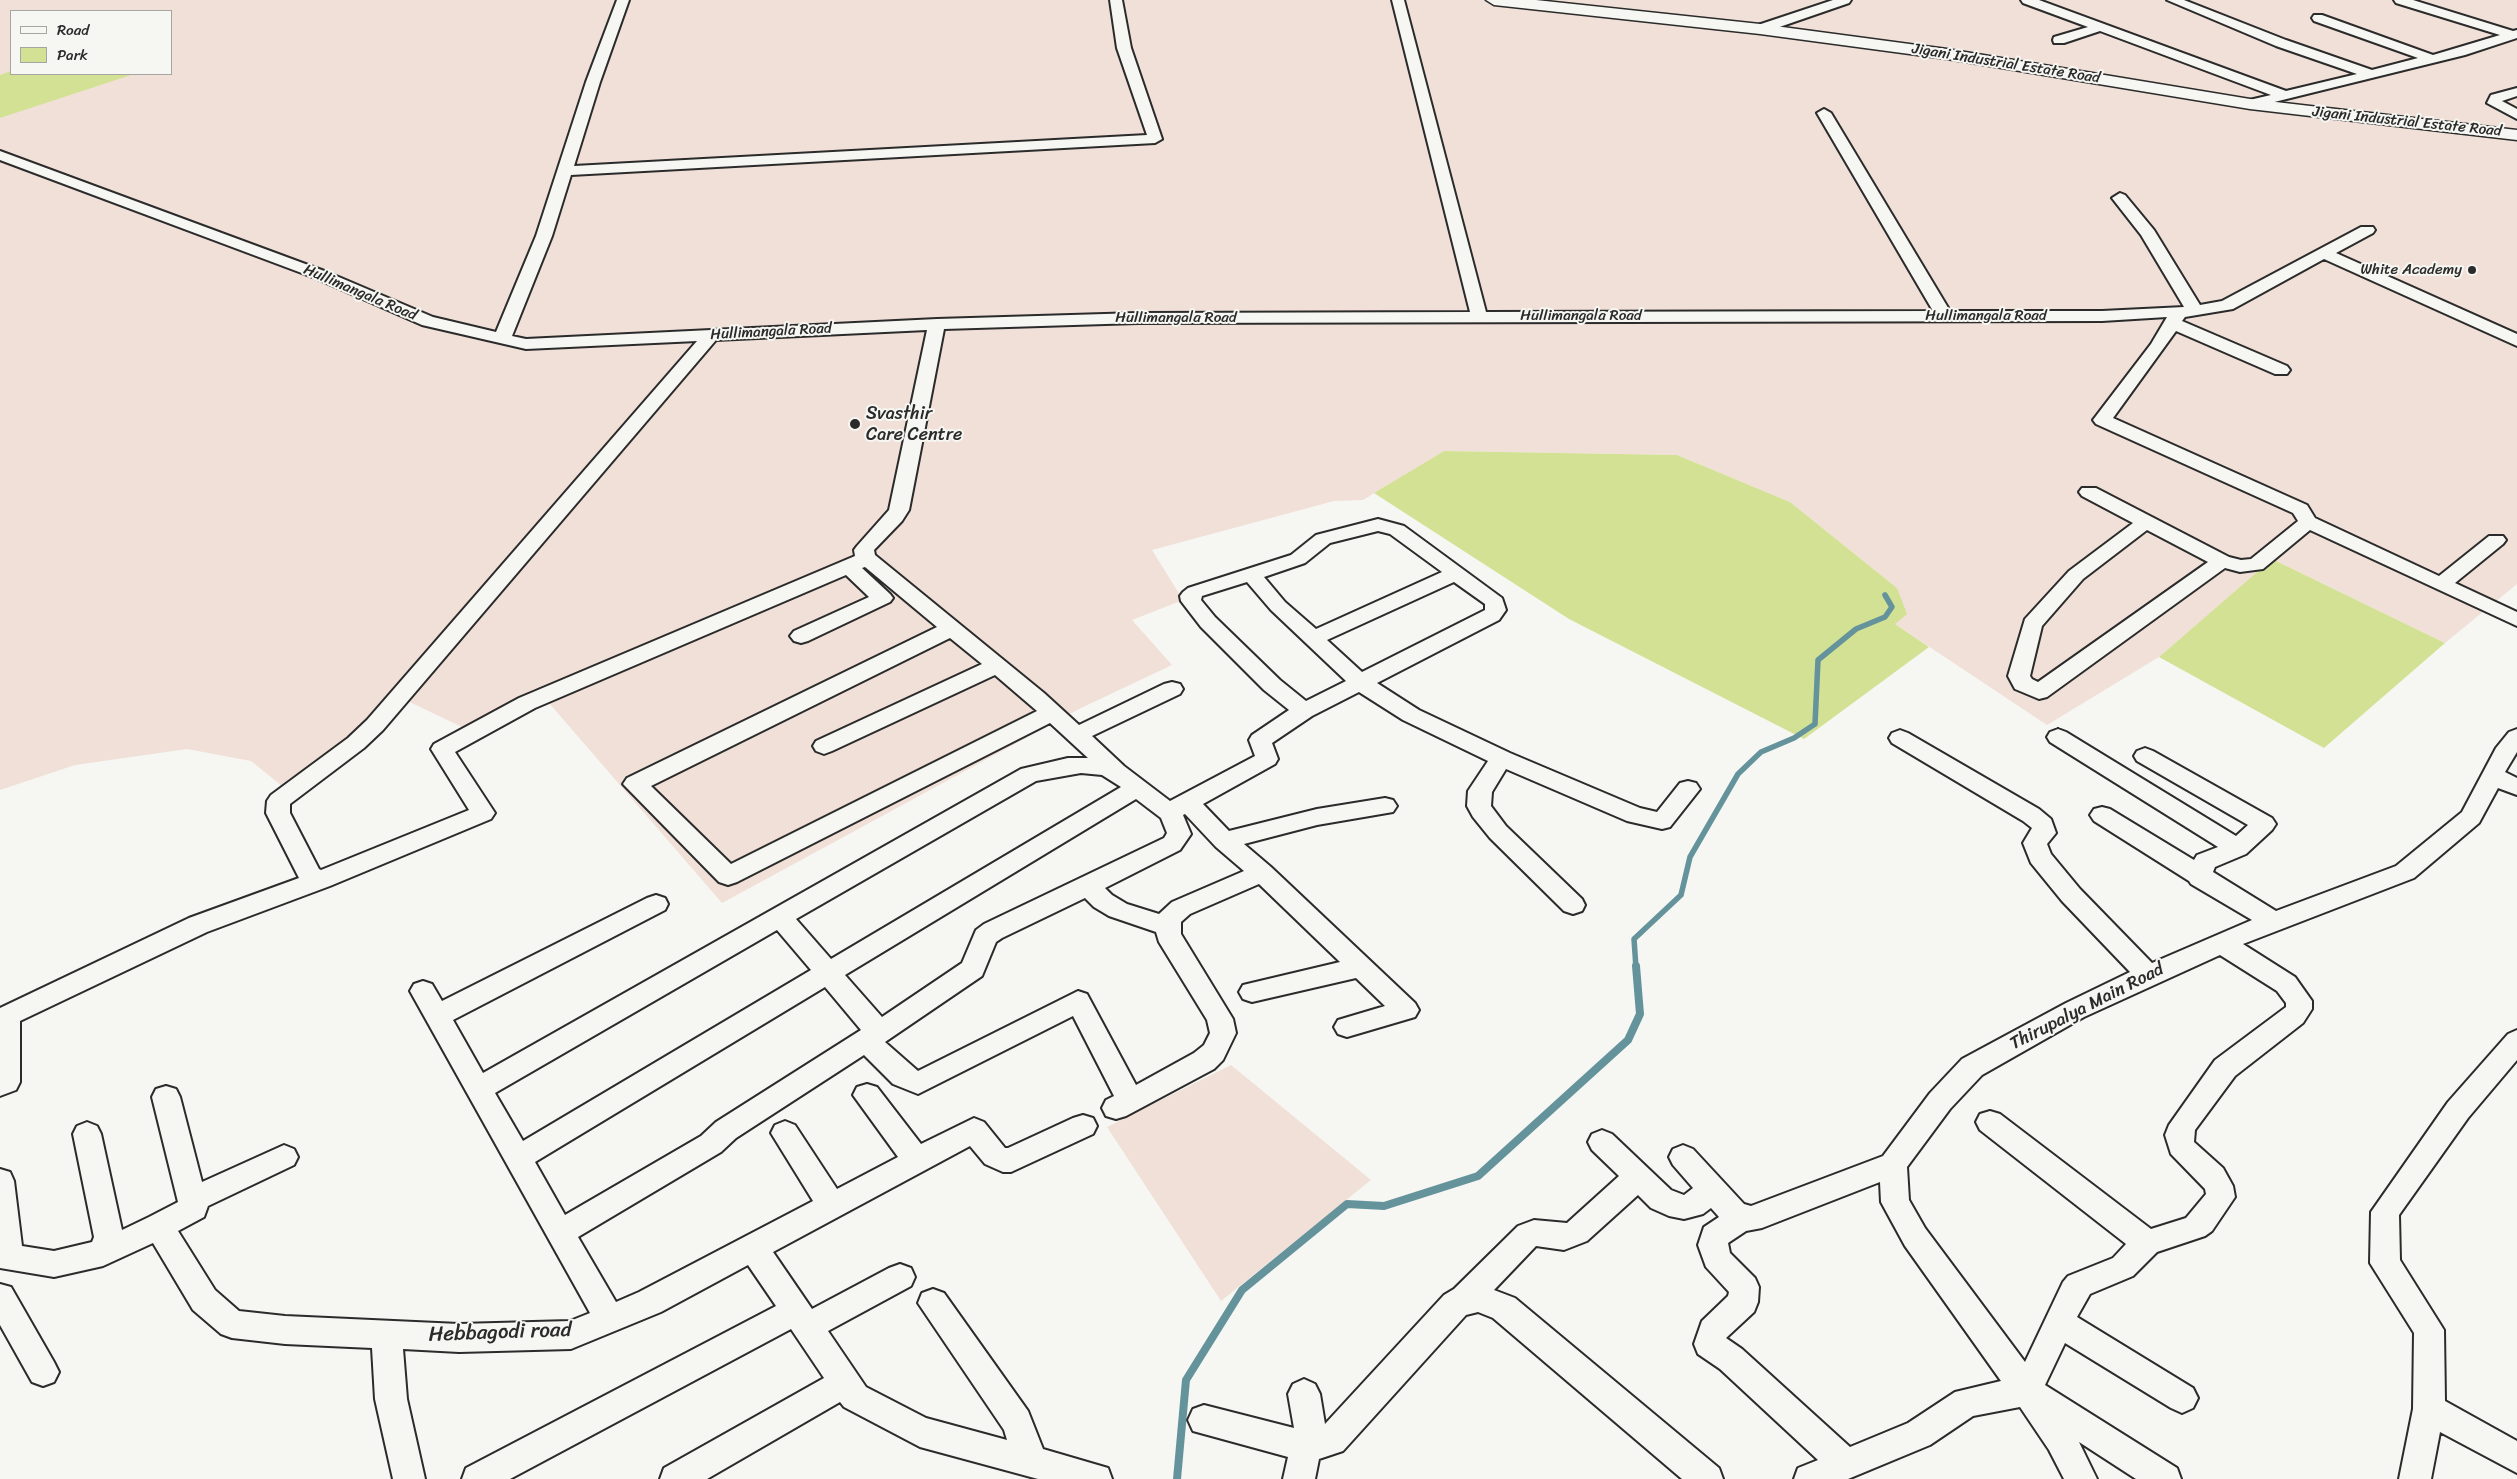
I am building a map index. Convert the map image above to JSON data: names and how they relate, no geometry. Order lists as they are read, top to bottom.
{
  "streets": {
    "main road": ["Jigani Industrial Estate Road"],
    "street": ["Hullimangala Road", "Thirupalya Main Road", "Hebbagodi road"]
  },
  "places": ["White Academy", "Svasthir Care Centre"],
  "legend": ["Road", "Park"]
}
